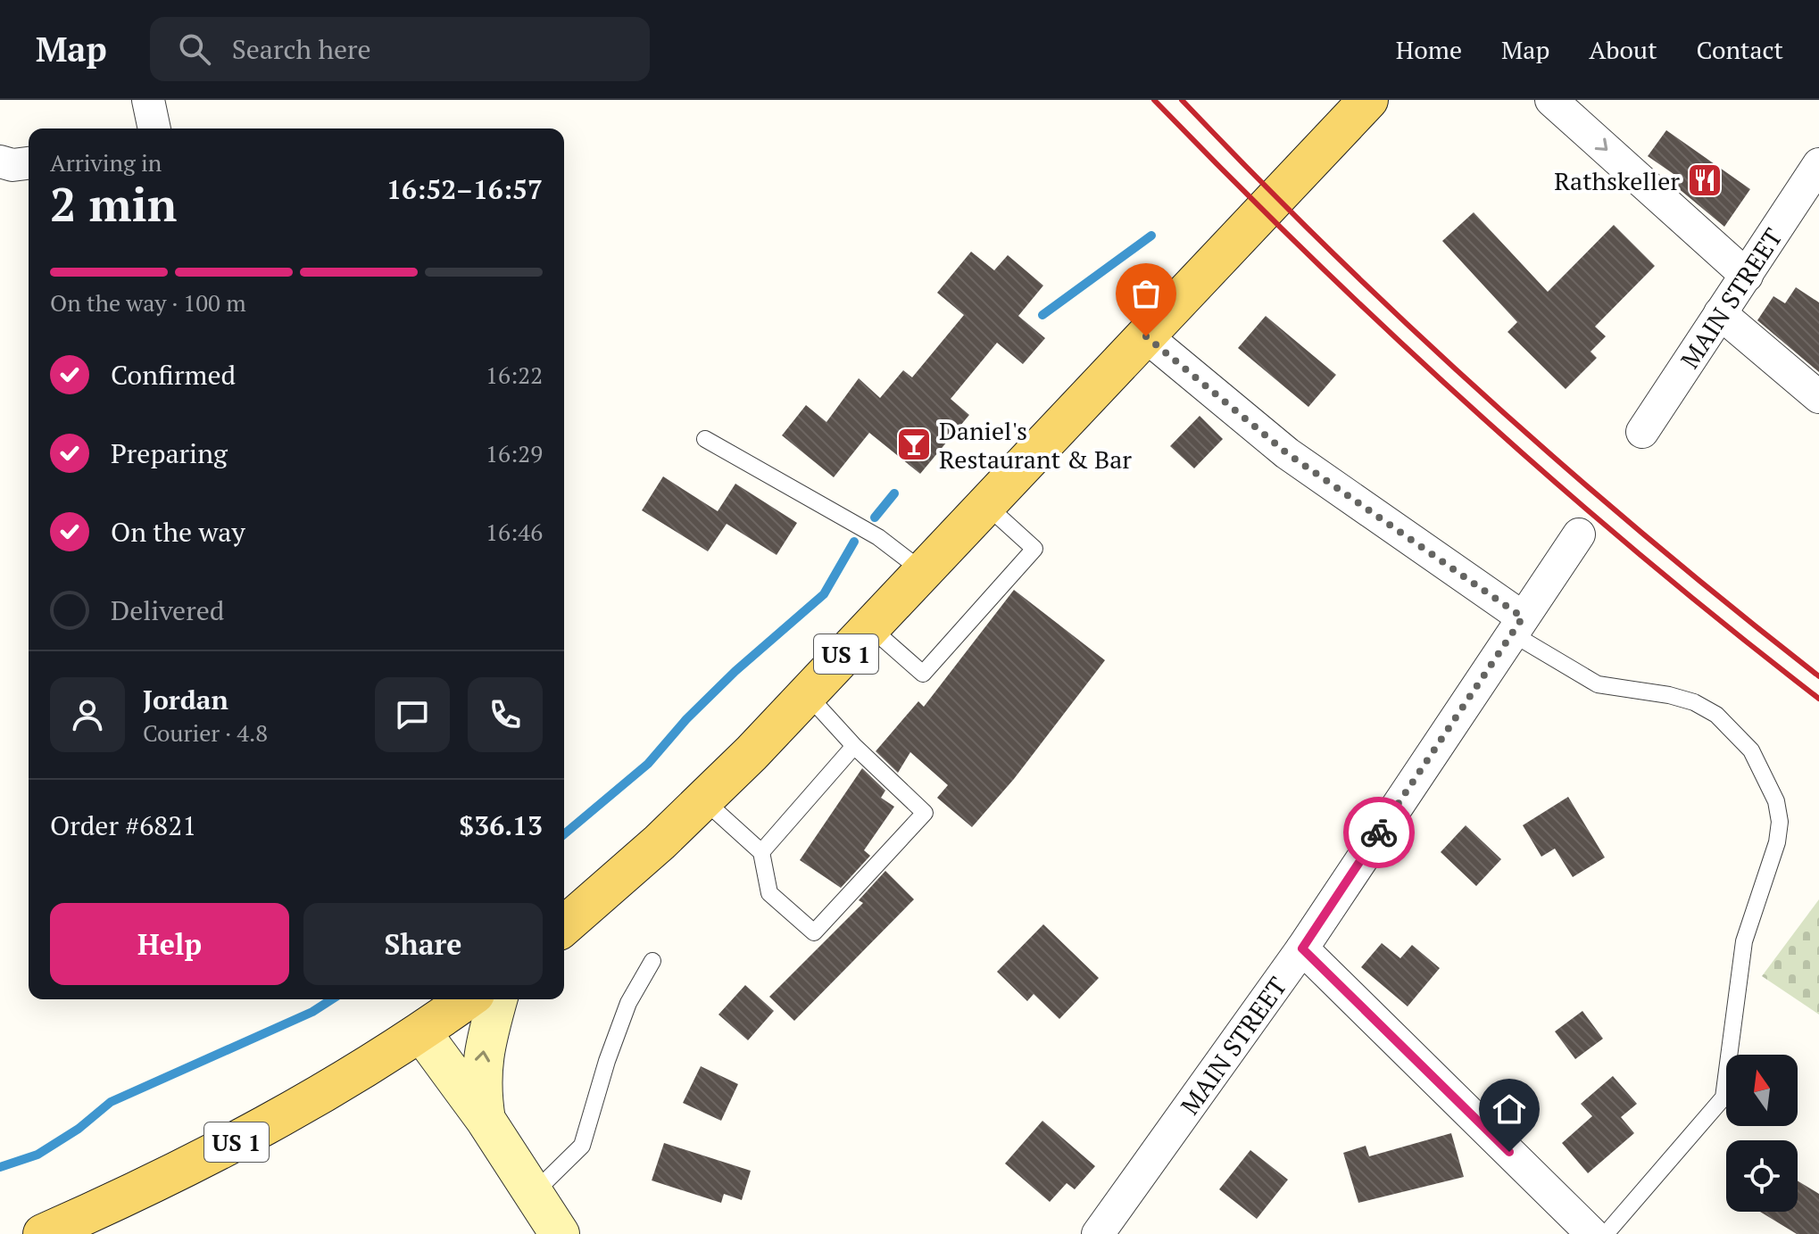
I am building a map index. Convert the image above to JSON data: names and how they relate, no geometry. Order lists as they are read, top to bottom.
{
  "streets": {
    "main road": ["US 1"],
    "street": ["MAIN STREET"]
  },
  "places": {
    "restaurant": ["Rathskeller"],
    "bar": ["Daniel's Restaurant & Bar"]
  },
  "north": "top",
  "page": {
    "header": "Map",
    "search": "Search here",
    "nav": [
      "Home",
      "Map",
      "About",
      "Contact"
    ],
    "heading": ["2 min", "Arriving in", "16:52–16:57"],
    "panel": [
      "Jordan",
      "Courier · 4.8",
      "Order #6821",
      "$36.13"
    ],
    "bar": "On the way · 100 m",
    "list": [
      ["Confirmed", "16:22"],
      ["Preparing", "16:29"],
      ["On the way", "16:46"],
      "Delivered"
    ],
    "buttons": ["Help", "Share"]
  }
}
